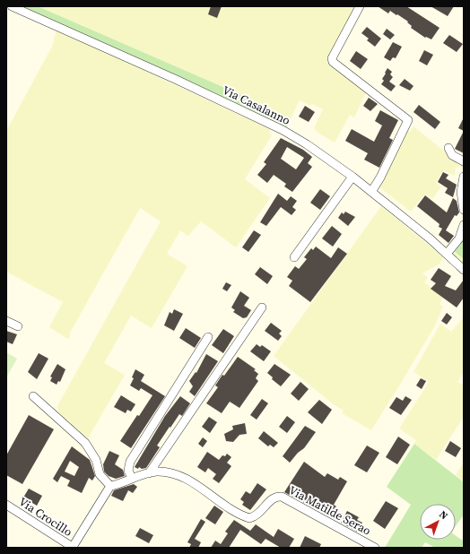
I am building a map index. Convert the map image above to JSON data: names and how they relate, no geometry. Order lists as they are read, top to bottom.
{
  "streets": {
    "street": ["Via Casalanno", "Via Matilde Serao", "Via Crocillo"]
  },
  "north": "top right"
}
